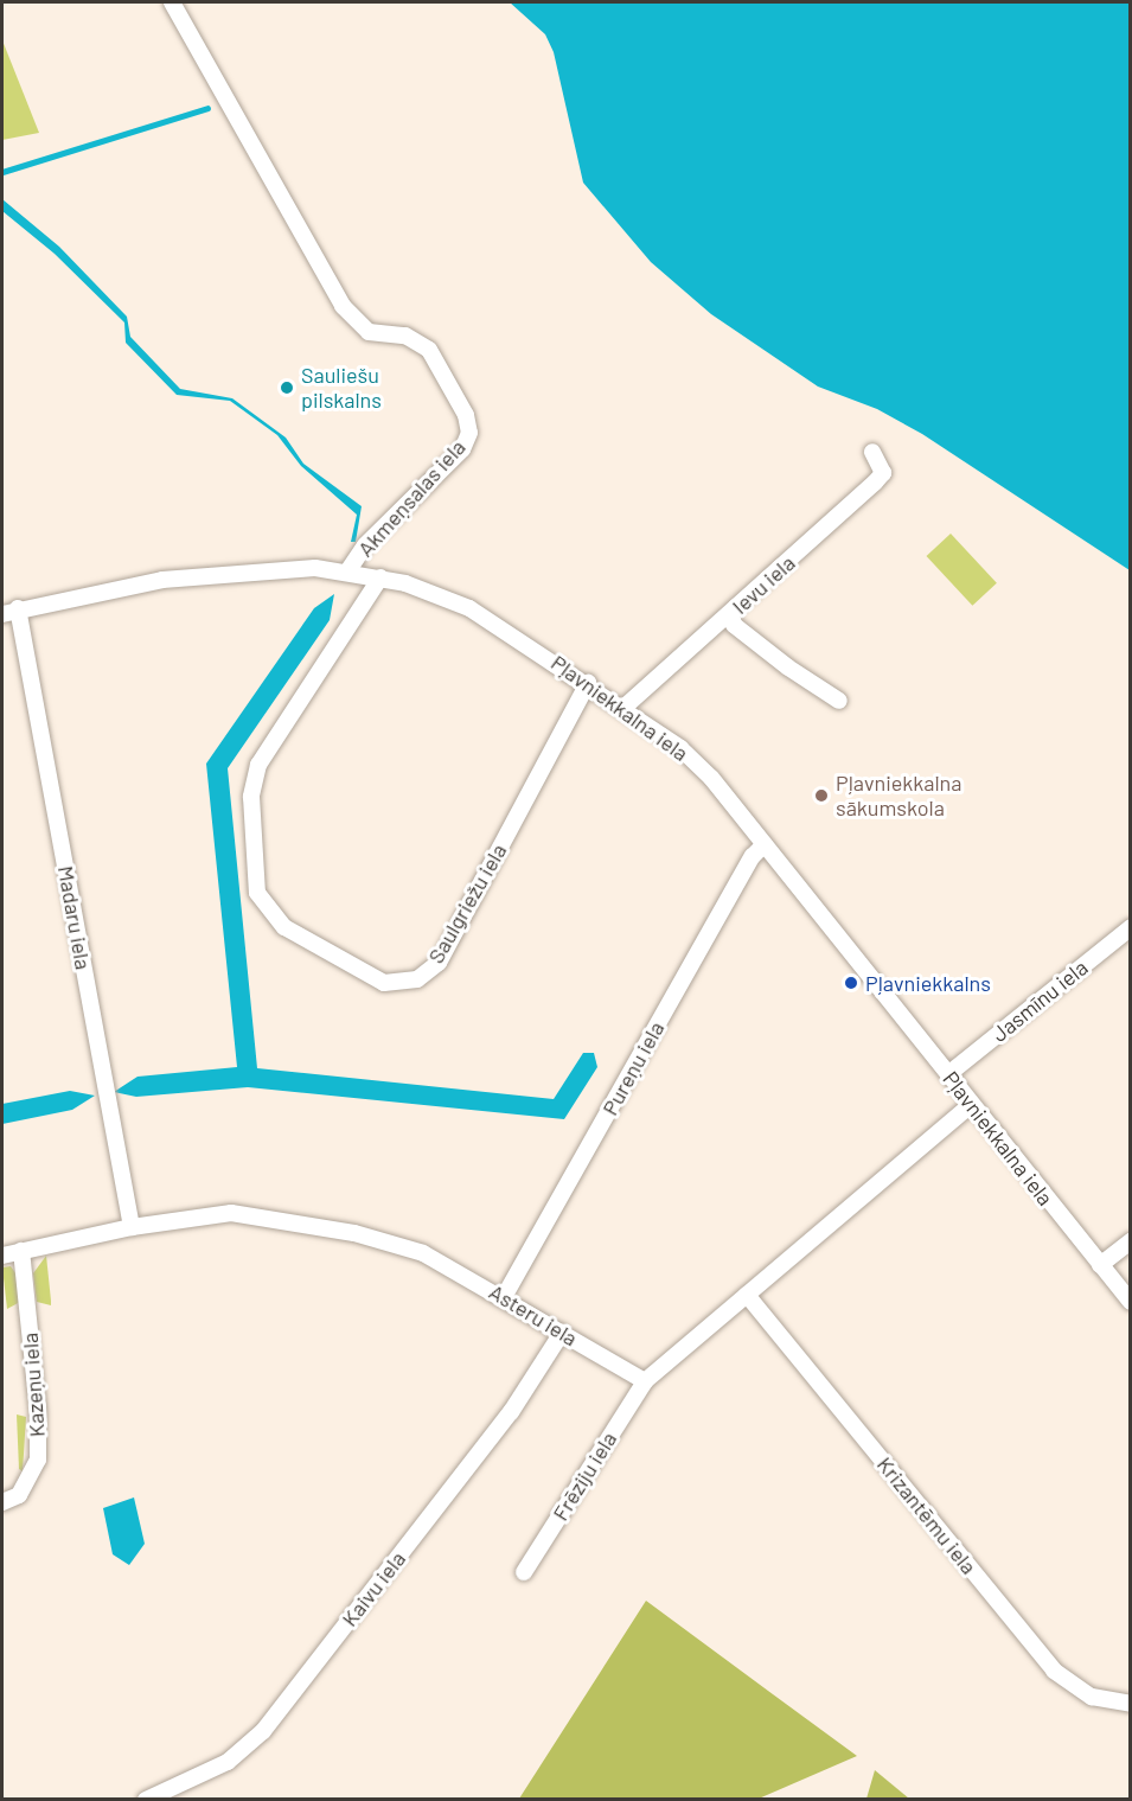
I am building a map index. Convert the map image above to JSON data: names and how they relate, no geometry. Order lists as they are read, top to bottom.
{
  "streets": {
    "street": [
      "Akmeņsalas iela",
      "Ievu iela",
      "Pļavniekkalna iela",
      "Saulgriežu iela",
      "Madaru iela",
      "Jasmīnu iela",
      "Pureņu iela",
      "Asteru iela",
      "Kazeņu iela",
      "Frēziju iela",
      "Krizantēmu iela",
      "Kaivu iela"
    ]
  },
  "crossings": [
    ["Akmeņsalas iela", "Pļavniekkalna iela"],
    ["Ievu iela", "Pļavniekkalna iela"],
    ["Pļavniekkalna iela", "Saulgriežu iela"],
    ["Pļavniekkalna iela", "Madaru iela"],
    ["Pļavniekkalna iela", "Jasmīnu iela"],
    ["Pļavniekkalna iela", "Pureņu iela"],
    ["Madaru iela", "Asteru iela"],
    ["Pureņu iela", "Asteru iela"],
    ["Asteru iela", "Kazeņu iela"],
    ["Asteru iela", "Frēziju iela"],
    ["Asteru iela", "Kaivu iela"]
  ],
  "places": ["Sauliešu pilskalns", "Pļavniekkalna sākumskola", "Pļavniekkalns"]
}
